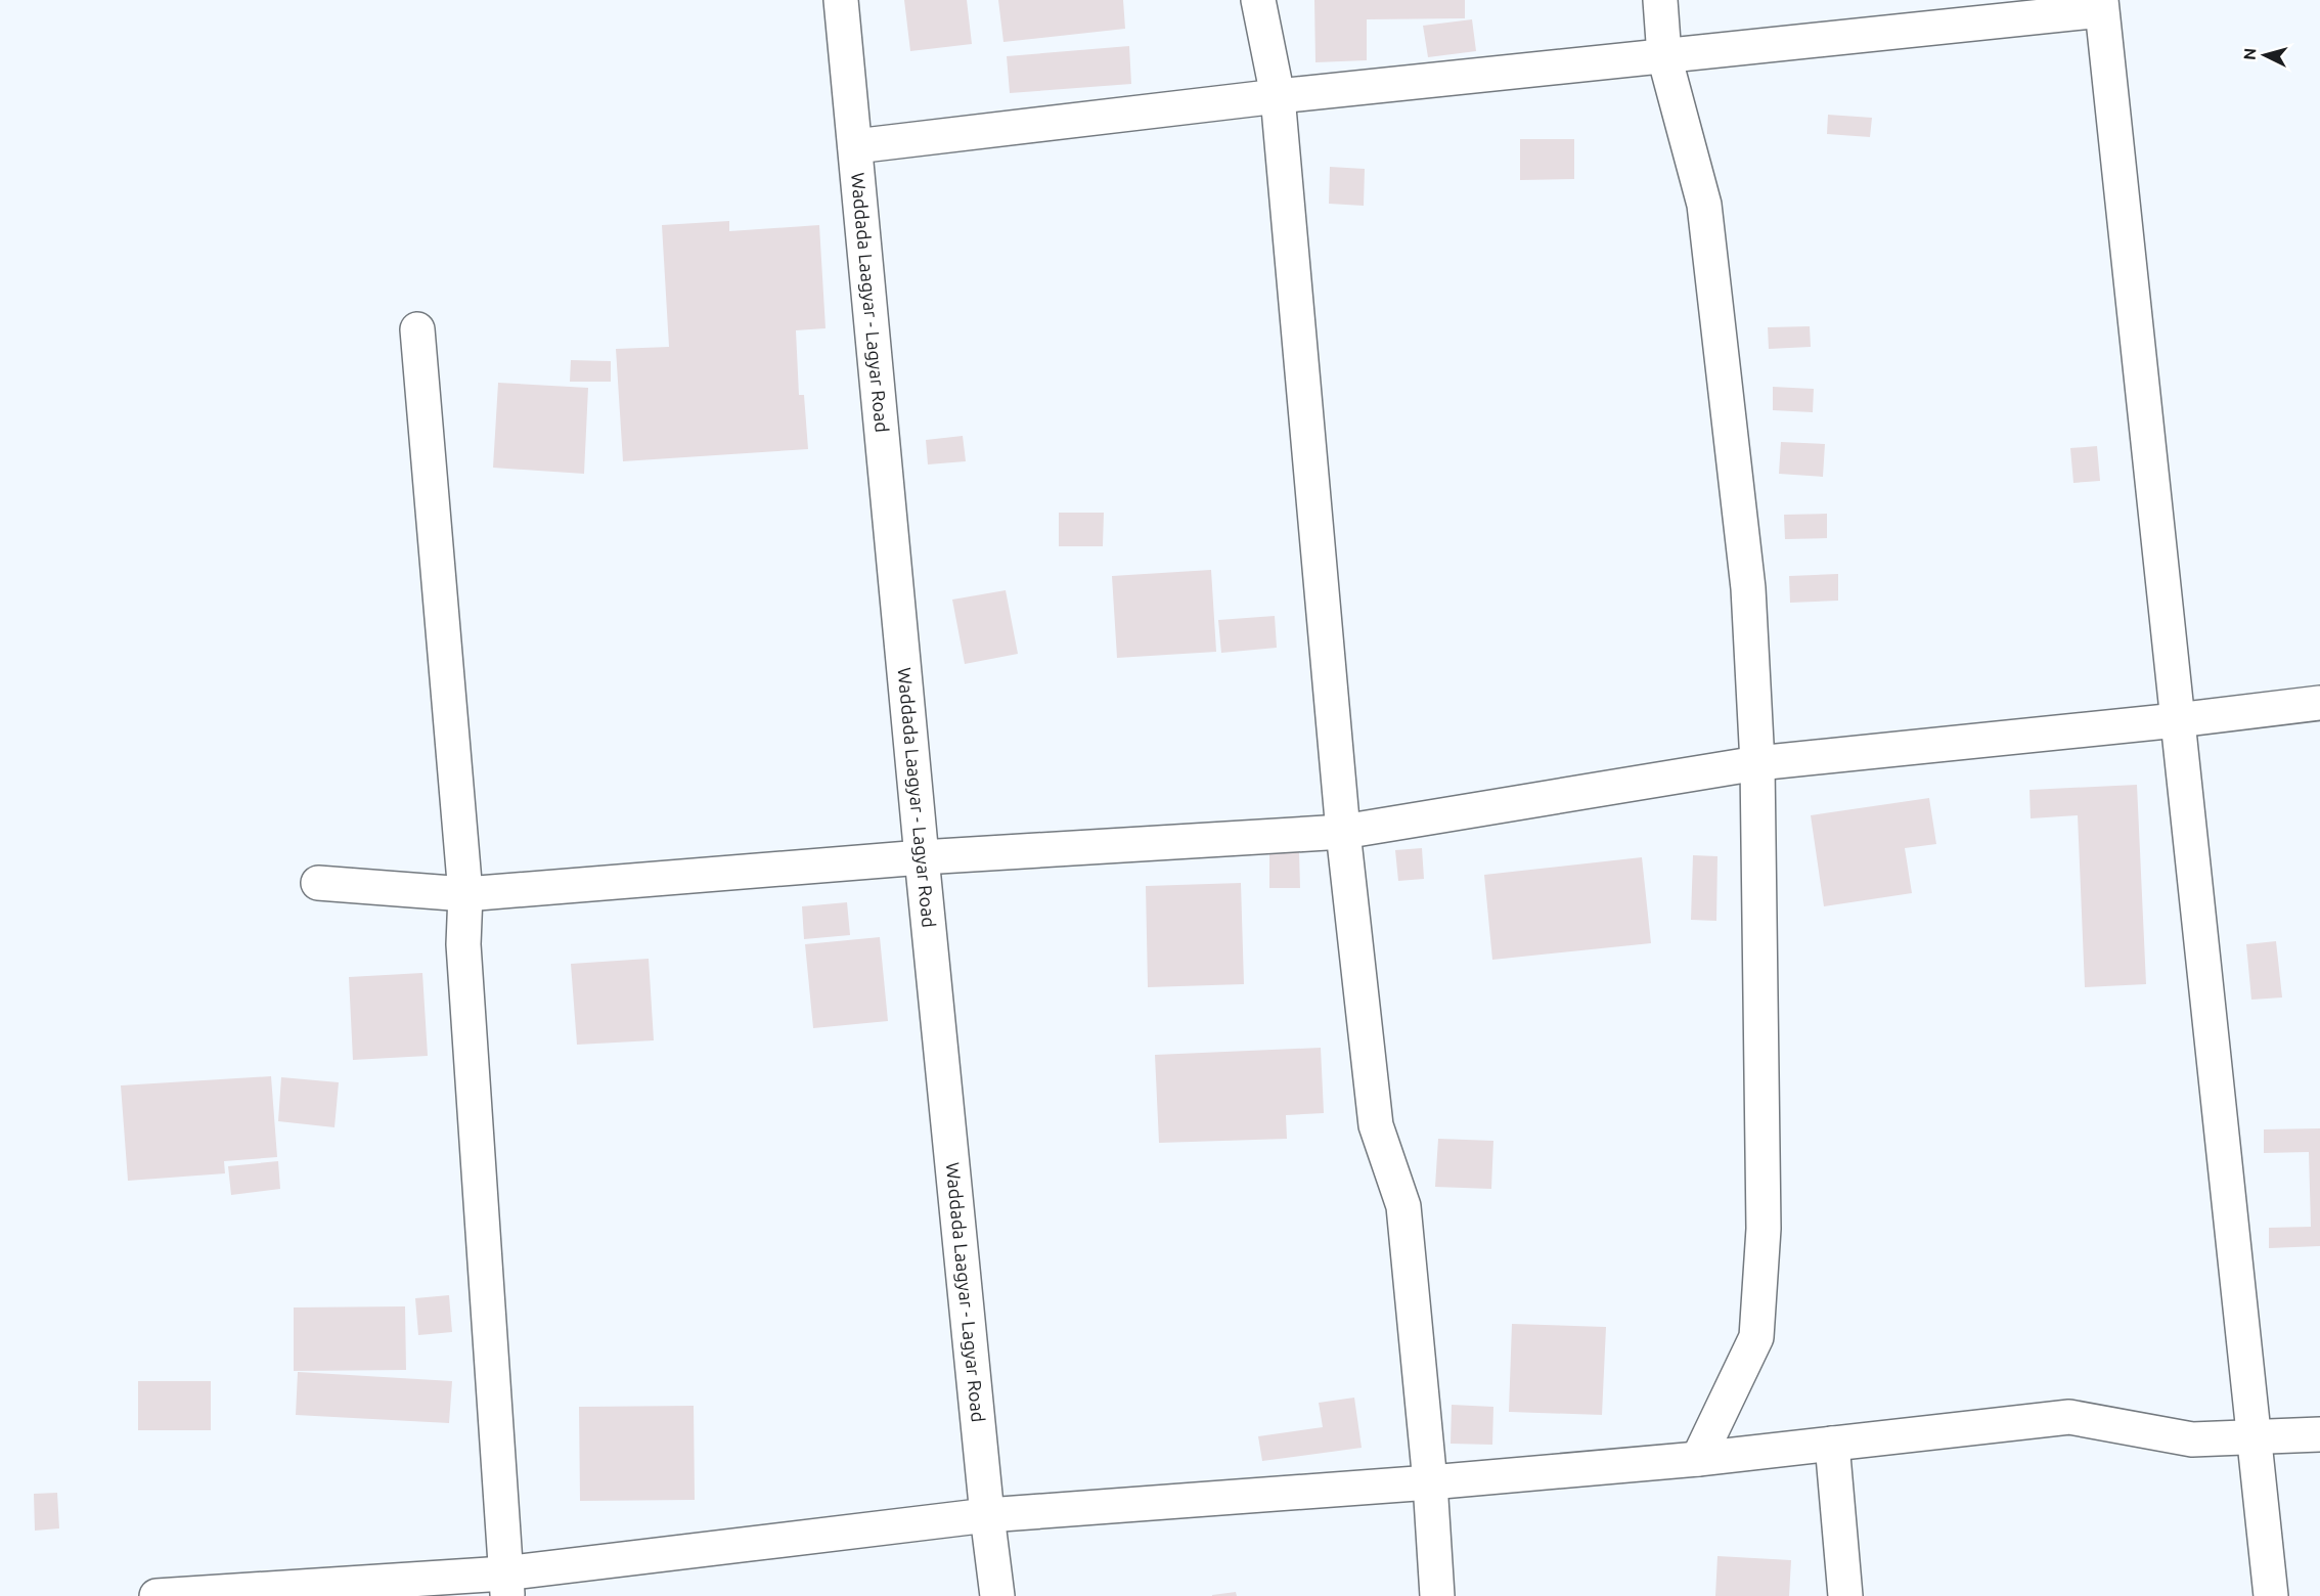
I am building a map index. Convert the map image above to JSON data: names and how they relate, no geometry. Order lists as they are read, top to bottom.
{
  "streets": {
    "street": ["Waddada Laagyar - Lagyar Road"]
  },
  "north": "left"
}
